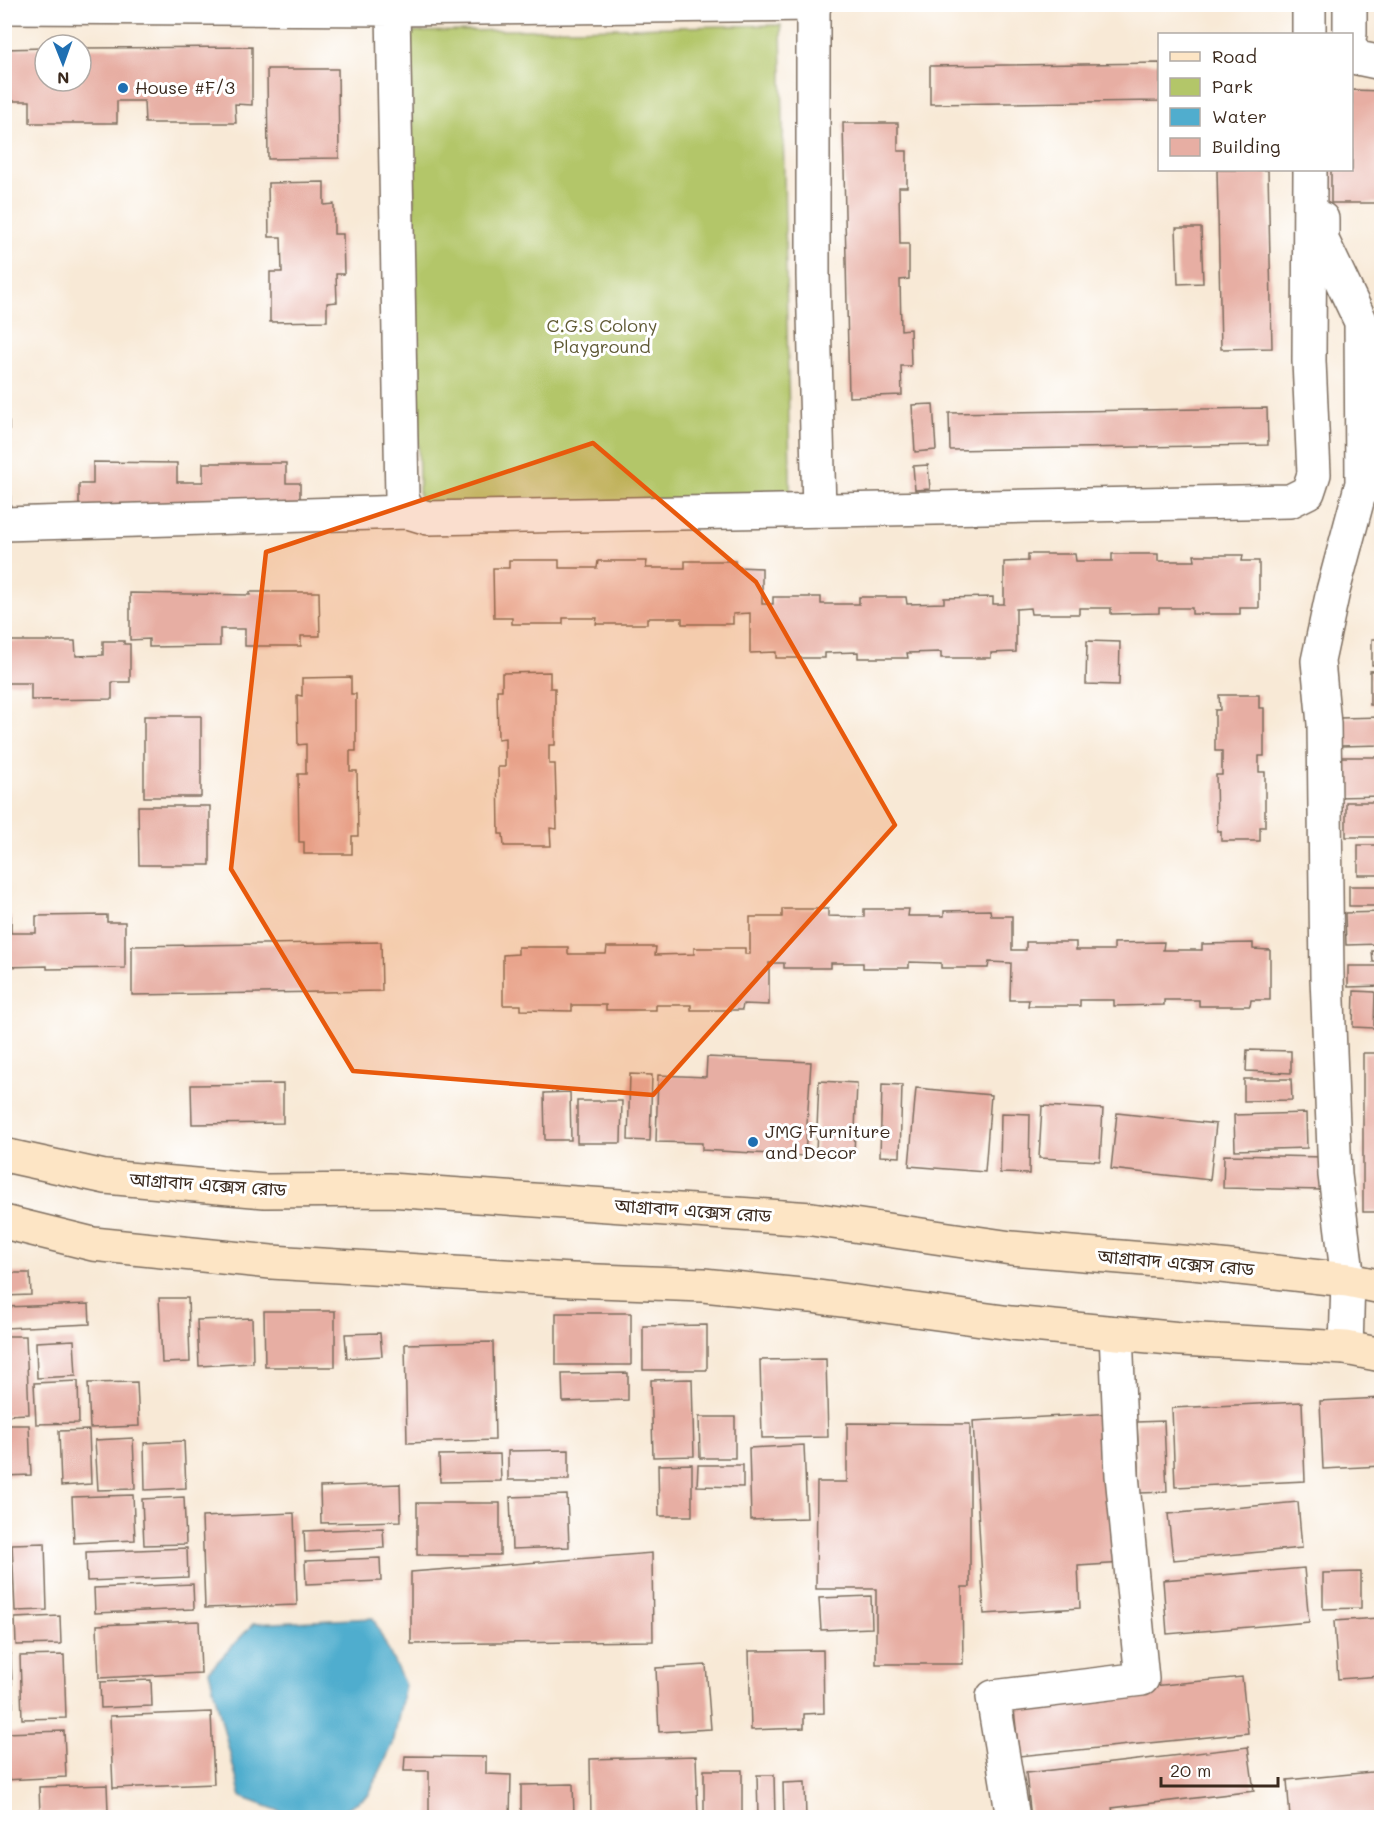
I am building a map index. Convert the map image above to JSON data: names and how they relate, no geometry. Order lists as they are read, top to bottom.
{
  "streets": {
    "main road": ["আগ্রাবাদ এক্সেস রোড"]
  },
  "parks": ["C.G.S Colony Playground"],
  "places": ["House #F/3", "JMG Furniture and Decor"],
  "legend": [
    "Road",
    "Park",
    "Water",
    "Building"
  ],
  "scale_bar": "20 m",
  "north": "bottom"
}
